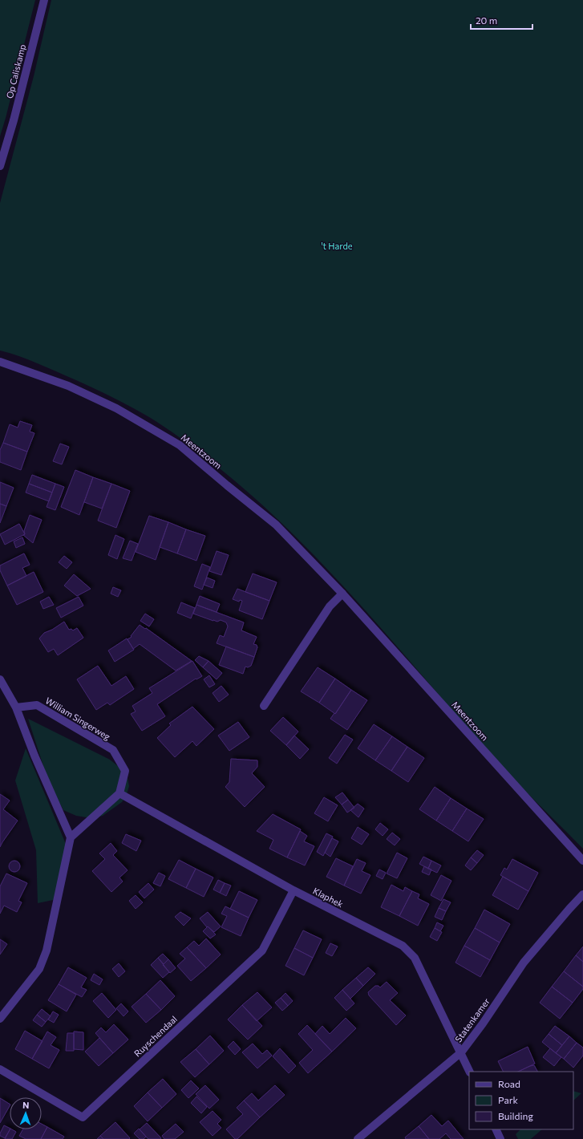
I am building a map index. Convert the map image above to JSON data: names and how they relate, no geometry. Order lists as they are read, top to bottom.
{
  "streets": {
    "street": [
      "Op Caliskamp",
      "Meentzoom",
      "William Singerweg",
      "Klaphek",
      "Statenkamer",
      "Ruyschendaal"
    ]
  },
  "crossings": [
    ["William Singerweg", "Klaphek"],
    ["Klaphek", "Statenkamer"],
    ["Klaphek", "Ruyschendaal"]
  ],
  "parks": ["'t Harde"],
  "legend": ["Road", "Park", "Building"],
  "scale_bar": "20 m",
  "north": "top"
}
